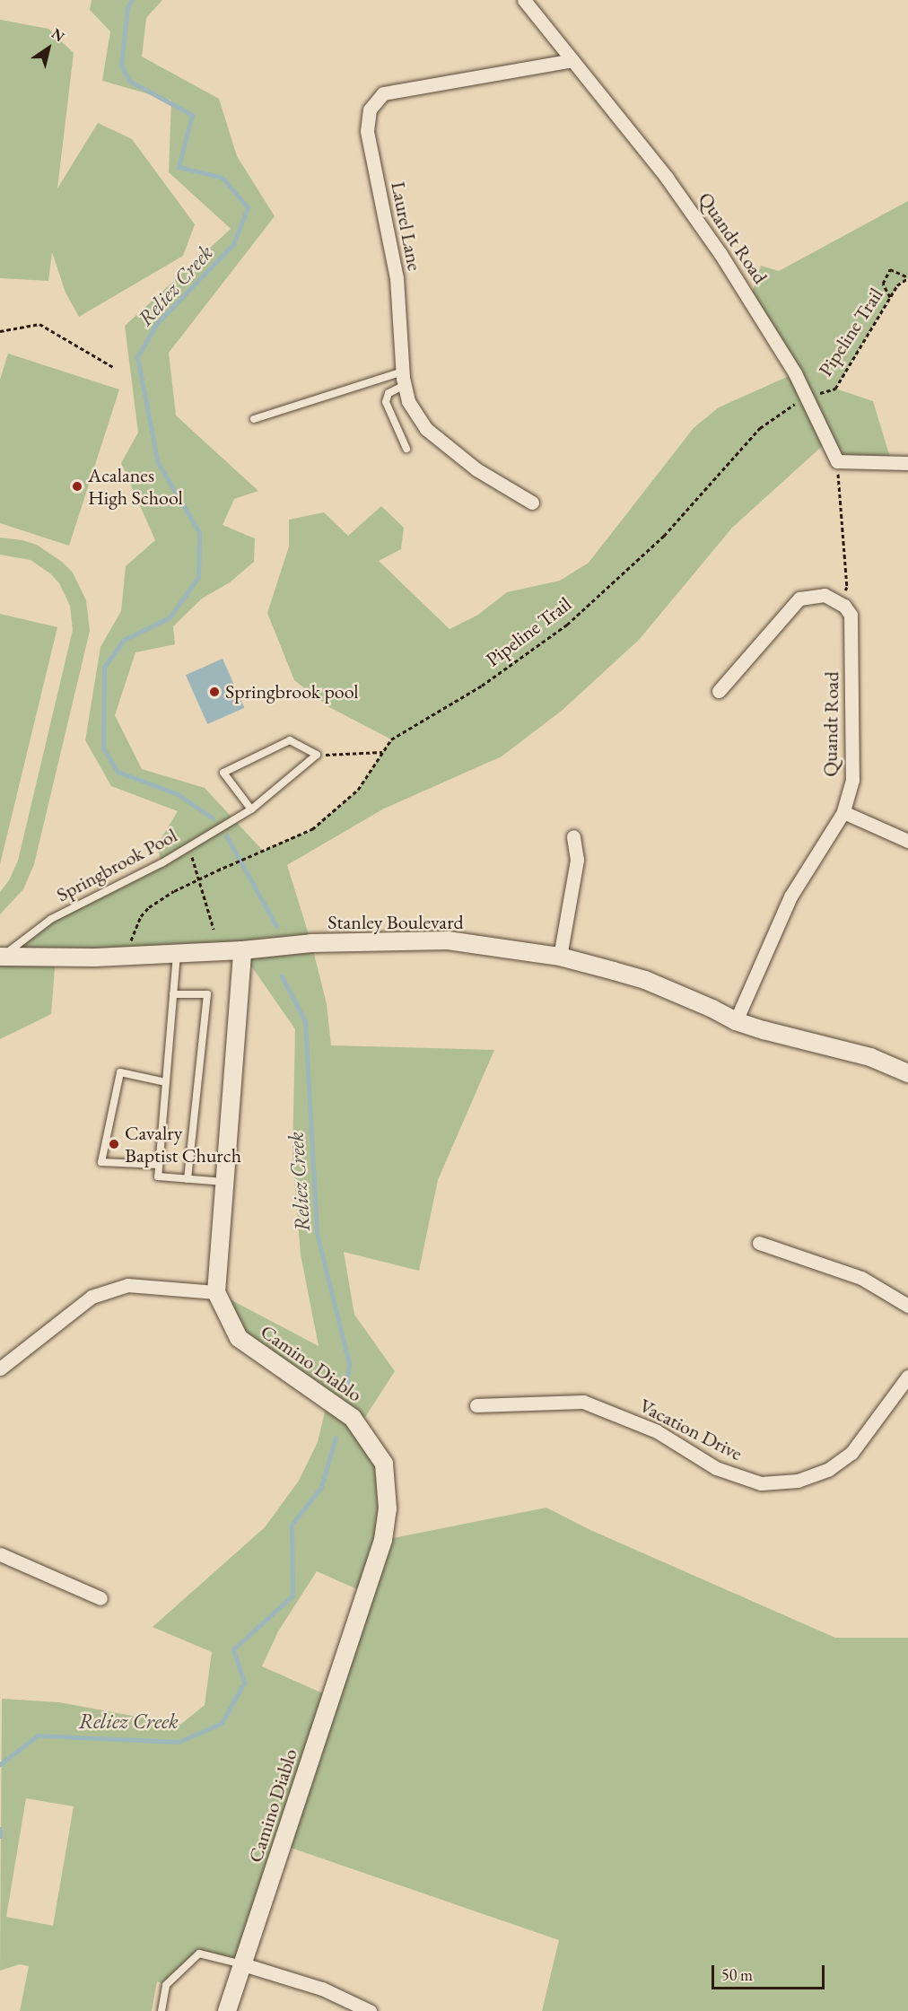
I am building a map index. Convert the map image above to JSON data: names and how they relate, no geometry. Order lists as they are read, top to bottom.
{
  "streets": {
    "street": [
      "Laurel Lane",
      "Quandt Road",
      "Stanley Boulevard",
      "Camino Diablo",
      "Vacation Drive"
    ],
    "lane": ["Springbrook Pool"],
    "path": ["Pipeline Trail"]
  },
  "crossings": [
    ["Laurel Lane", "Quandt Road"],
    ["Quandt Road", "Pipeline Trail"],
    ["Quandt Road", "Stanley Boulevard"],
    ["Pipeline Trail", "Stanley Boulevard"],
    ["Springbrook Pool", "Stanley Boulevard"]
  ],
  "water": ["Reliez Creek"],
  "places": ["Acalanes High School", "Springbrook pool", "Cavalry Baptist Church"],
  "scale_bar": "50 m",
  "north": "top right"
}
